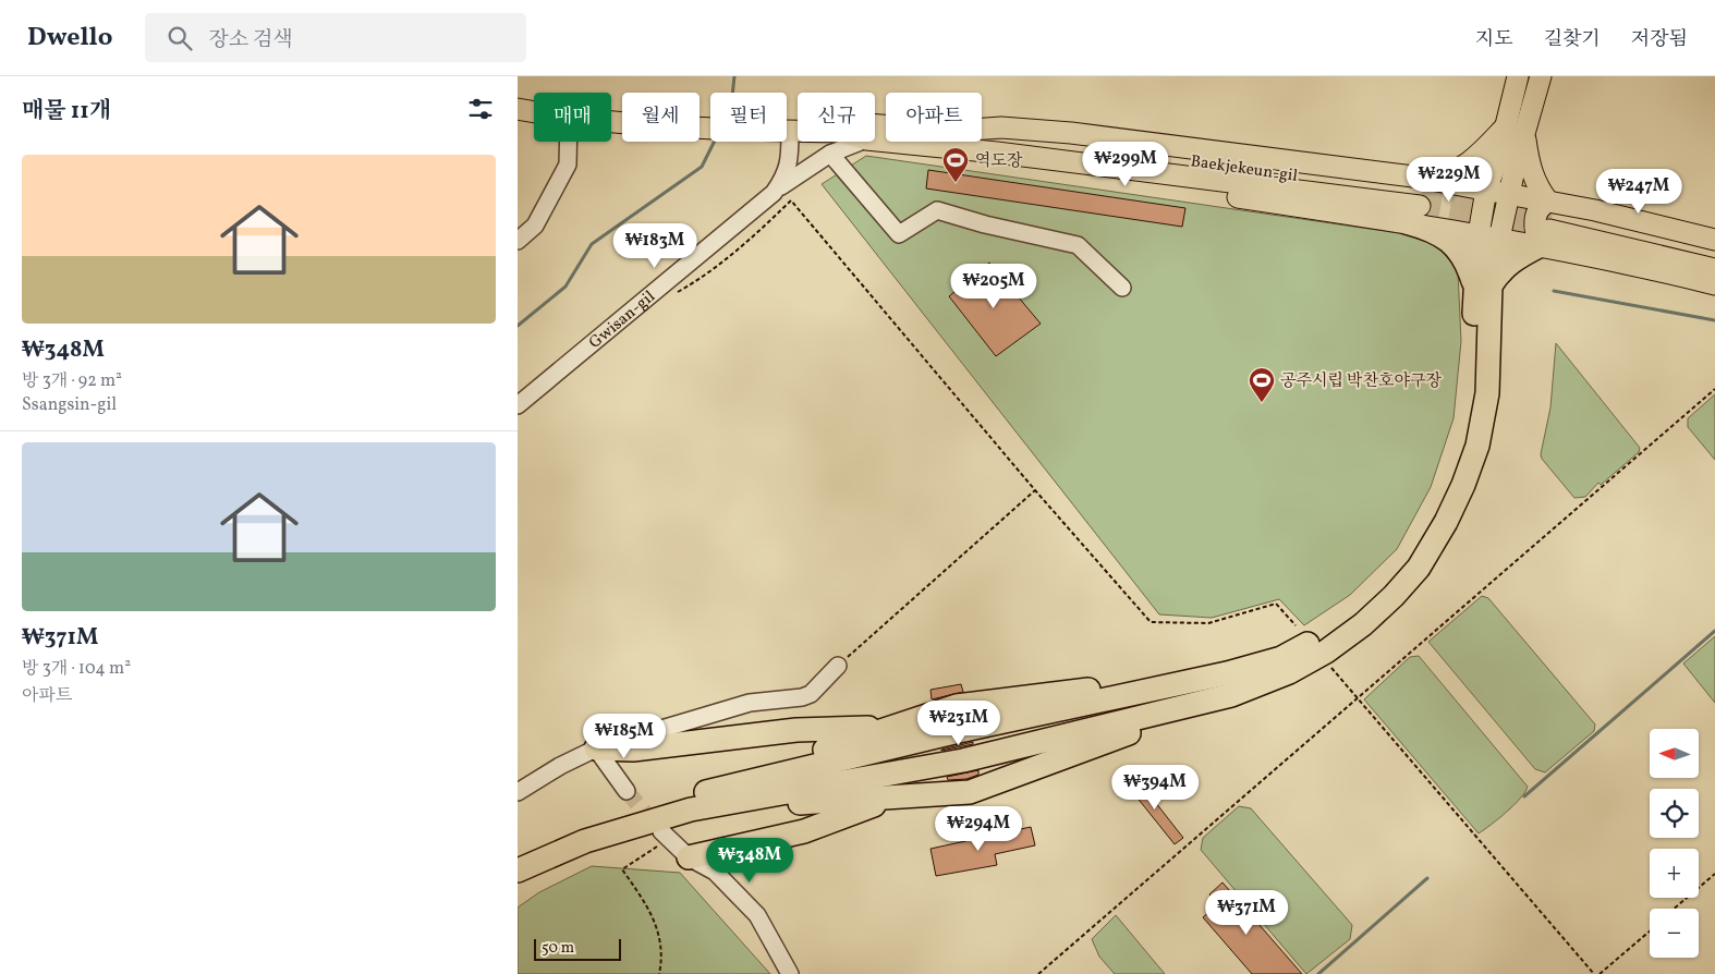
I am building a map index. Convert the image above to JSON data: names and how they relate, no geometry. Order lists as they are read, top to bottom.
{
  "streets": {
    "main road": ["Baekjekeun-gil"],
    "street": ["Gwisan-gil"]
  },
  "crossings": [
    ["Baekjekeun-gil", "Gwisan-gil"]
  ],
  "places": {
    "sports": ["역도장", "공주시립 박찬호야구장"]
  },
  "scale_bar": "50 m",
  "north": "left",
  "page": {
    "header": "Dwello",
    "search": "장소 검색",
    "nav": ["지도", "길찾기", "저장됨"],
    "heading": "매물 11개",
    "chip": [
      "매매",
      "월세",
      "필터",
      "신규",
      "아파트"
    ],
    "list": [
      {
        "name": "₩348M",
        "note": "방 3개 · 92 m² · Ssangsin-gil"
      },
      {
        "name": "₩371M",
        "note": "방 3개 · 104 m² · 아파트"
      }
    ],
    "price": [
      "₩299M",
      "₩229M",
      "₩247M",
      "₩183M",
      "₩205M",
      "₩231M",
      "₩185M",
      "₩394M",
      "₩294M",
      "₩348M",
      "₩371M"
    ],
    "map_buttons": ["+", "−"],
    "scale": "50 m"
  }
}
